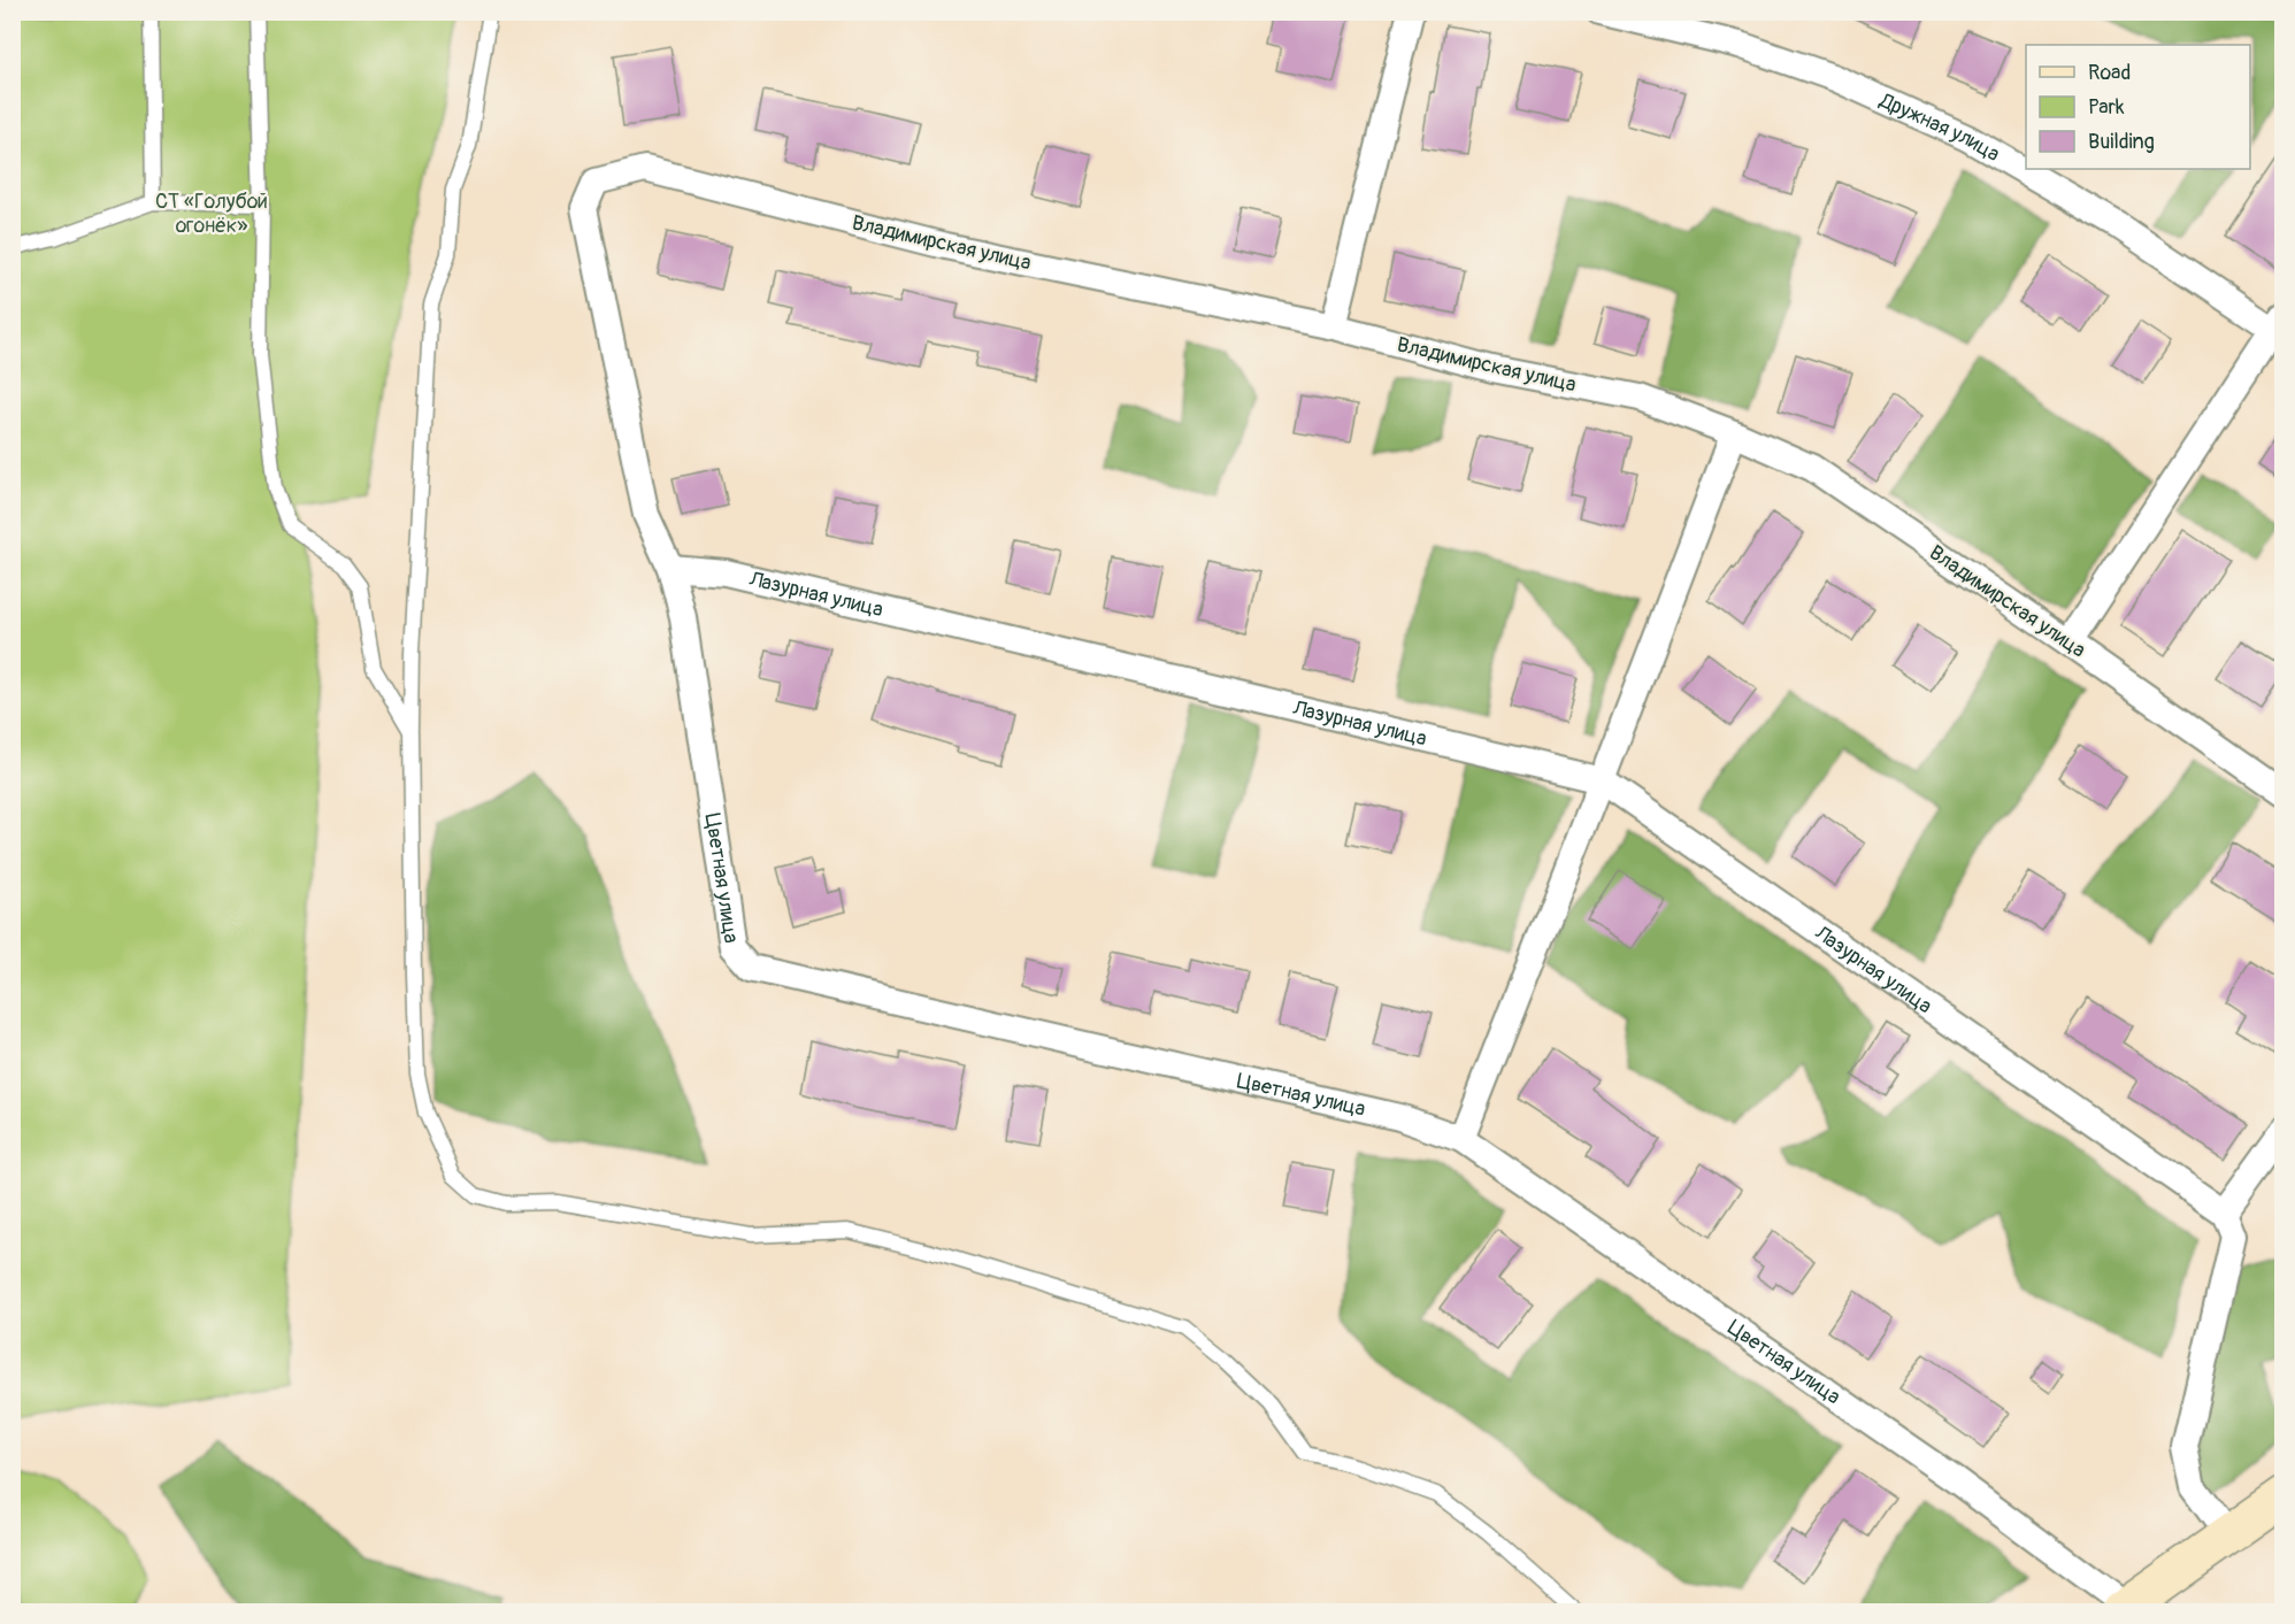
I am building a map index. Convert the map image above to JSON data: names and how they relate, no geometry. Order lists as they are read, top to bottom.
{
  "streets": {
    "street": [
      "Дружная улица",
      "Владимирская улица",
      "Лазурная улица",
      "Цветная улица"
    ]
  },
  "crossings": [
    ["Владимирская улица", "Лазурная улица"],
    ["Владимирская улица", "Цветная улица"],
    ["Лазурная улица", "Цветная улица"]
  ],
  "parks": ["СТ «Голубой огонёк»"],
  "legend": ["Road", "Park", "Building"]
}
